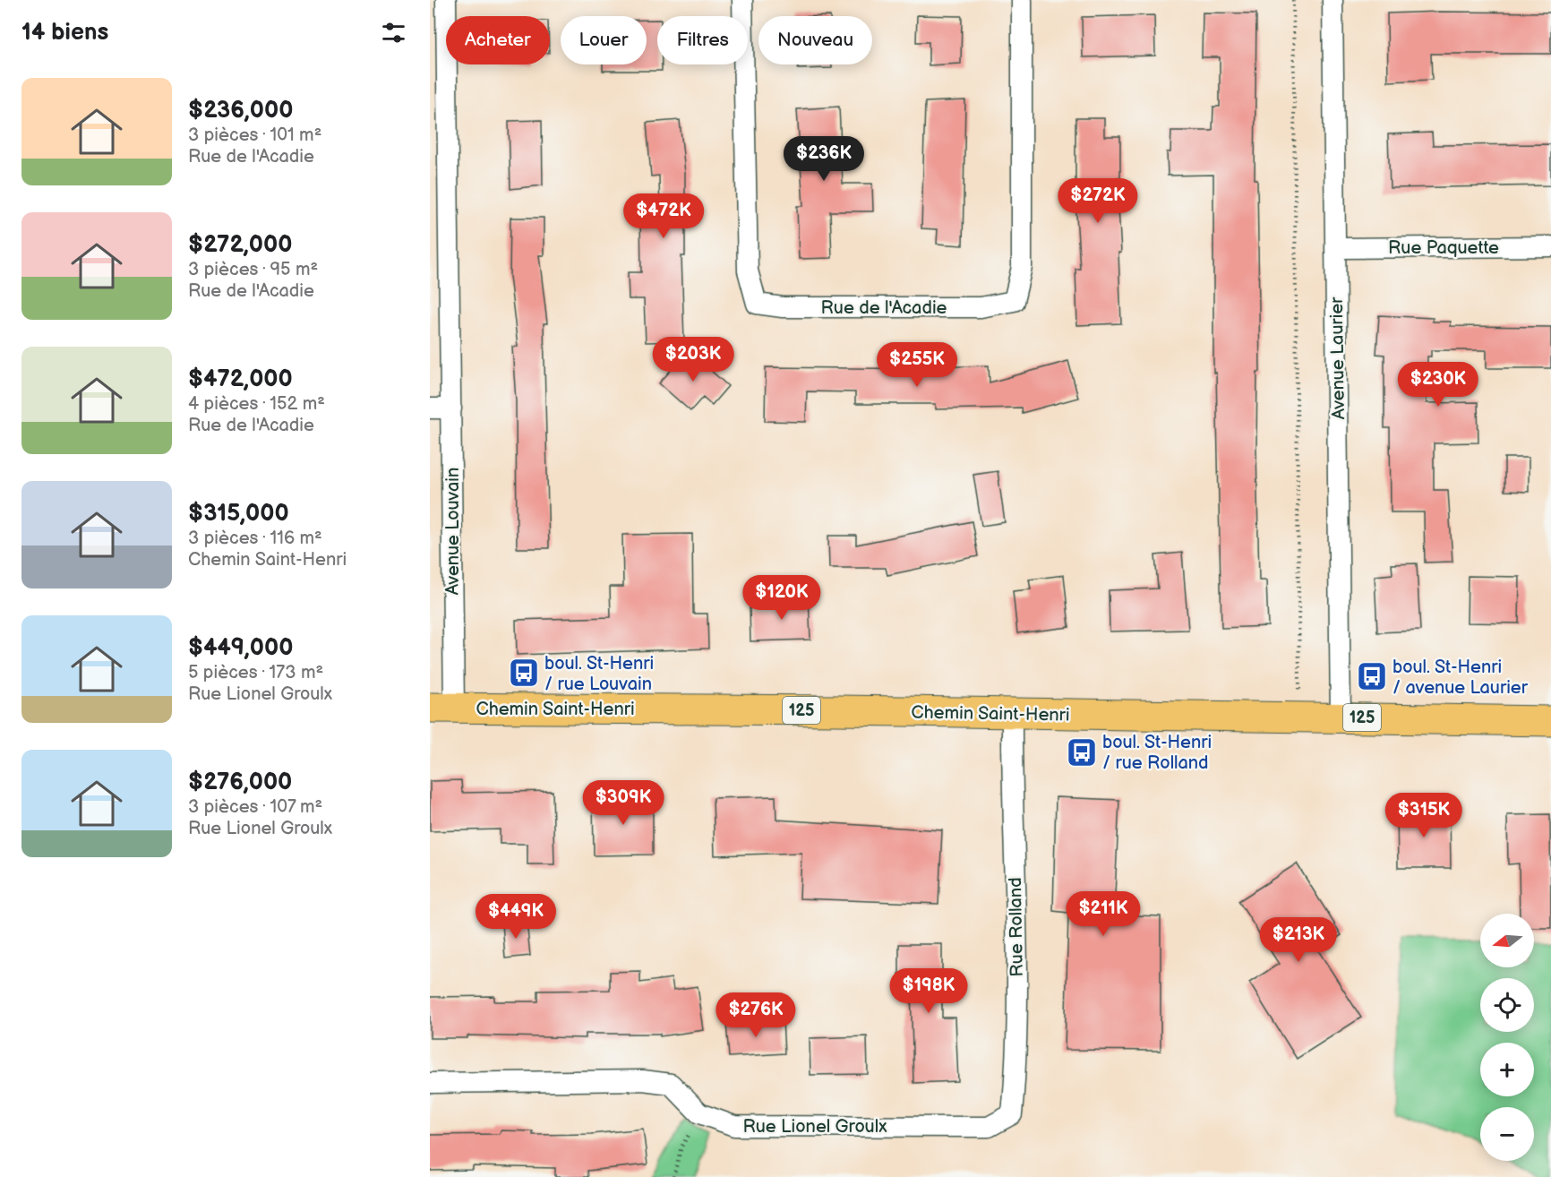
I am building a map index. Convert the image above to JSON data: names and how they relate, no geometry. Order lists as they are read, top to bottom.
{
  "streets": {
    "main road": ["Chemin Saint-Henri", "125"],
    "street": [
      "Rue Paquette",
      "Rue de l'Acadie",
      "Avenue Laurier",
      "Avenue Louvain",
      "Rue Rolland",
      "Rue Lionel Groulx"
    ]
  },
  "crossings": [
    ["Rue Paquette", "Avenue Laurier"],
    ["Avenue Laurier", "Chemin Saint-Henri"],
    ["Avenue Louvain", "Chemin Saint-Henri"],
    ["Chemin Saint-Henri", "Rue Rolland"],
    ["Rue Rolland", "Rue Lionel Groulx"]
  ],
  "places": {
    "bus stop": ["boul. St-Henri / rue Louvain", "boul. St-Henri / avenue Laurier", "boul. St-Henri / rue Rolland"]
  },
  "north": "left",
  "page": {
    "heading": "14 biens",
    "chip": [
      "Acheter",
      "Louer",
      "Filtres",
      "Nouveau"
    ],
    "list": [
      {
        "name": "$236,000",
        "note": "3 pièces · 101 m² · Rue de l'Acadie"
      },
      {
        "name": "$272,000",
        "note": "3 pièces · 95 m² · Rue de l'Acadie"
      },
      {
        "name": "$472,000",
        "note": "4 pièces · 152 m² · Rue de l'Acadie"
      },
      {
        "name": "$315,000",
        "note": "3 pièces · 116 m² · Chemin Saint-Henri"
      },
      {
        "name": "$449,000",
        "note": "5 pièces · 173 m² · Rue Lionel Groulx"
      },
      {
        "name": "$276,000",
        "note": "3 pièces · 107 m² · Rue Lionel Groulx"
      }
    ],
    "price": [
      "$236K",
      "$272K",
      "$472K",
      "$203K",
      "$255K",
      "$230K",
      "$120K",
      "$309K",
      "$315K",
      "$211K",
      "$449K",
      "$213K",
      "$198K",
      "$276K"
    ],
    "map_buttons": ["+", "−"]
  }
}
